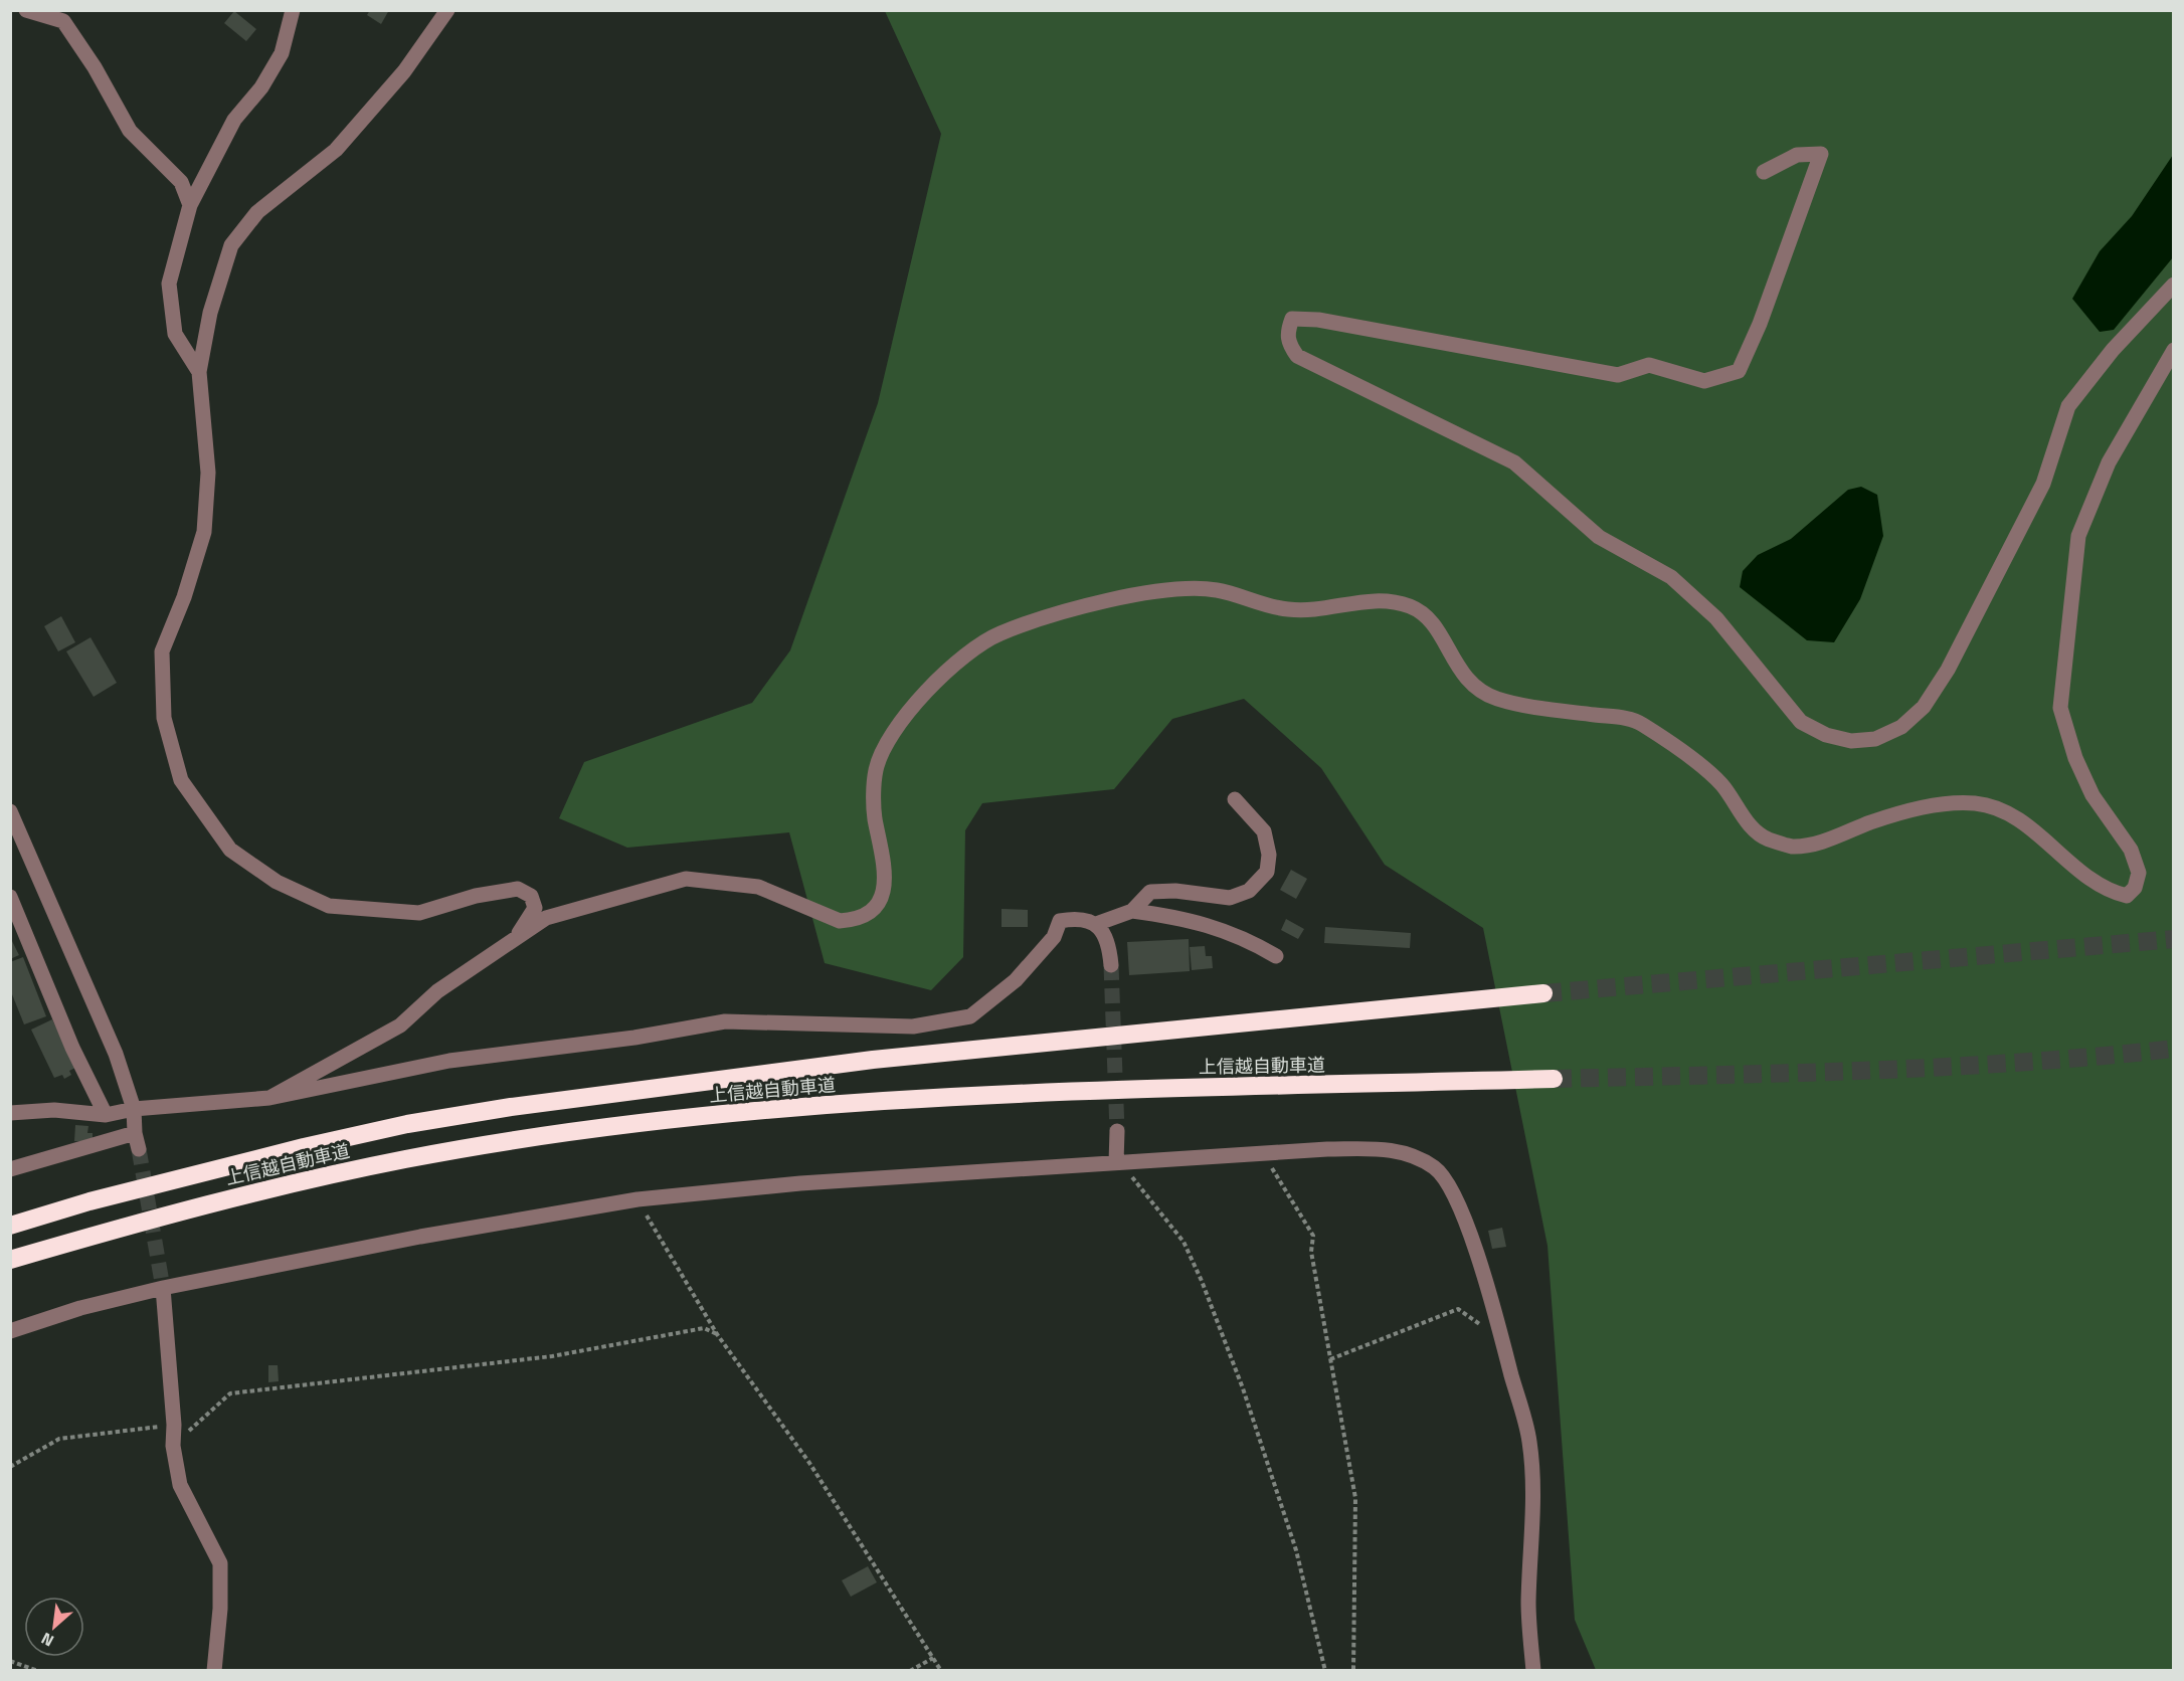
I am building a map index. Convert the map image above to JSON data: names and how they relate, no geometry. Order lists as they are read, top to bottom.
{
  "streets": {
    "highway": ["上信越自動車道"]
  },
  "north": "bottom left"
}
